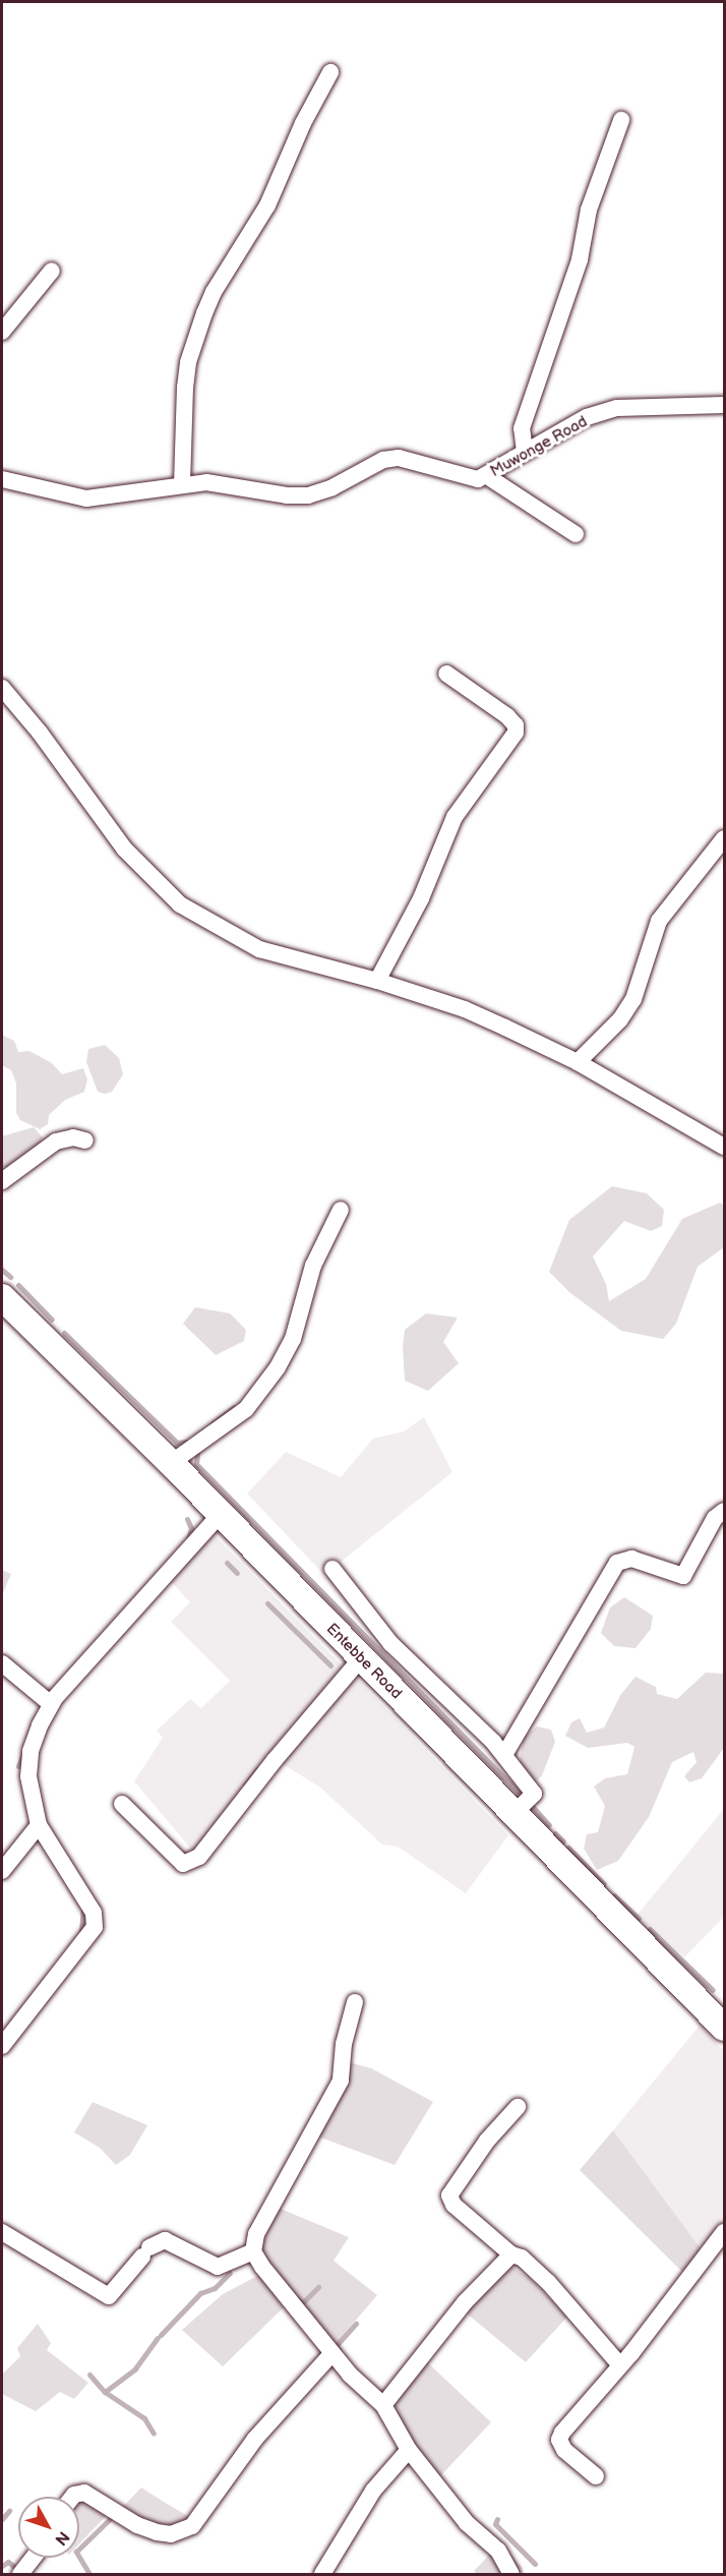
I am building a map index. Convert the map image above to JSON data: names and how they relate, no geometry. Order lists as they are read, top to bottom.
{
  "streets": {
    "main road": ["Entebbe Road"],
    "street": ["Muwonge Road"]
  },
  "north": "bottom right"
}
